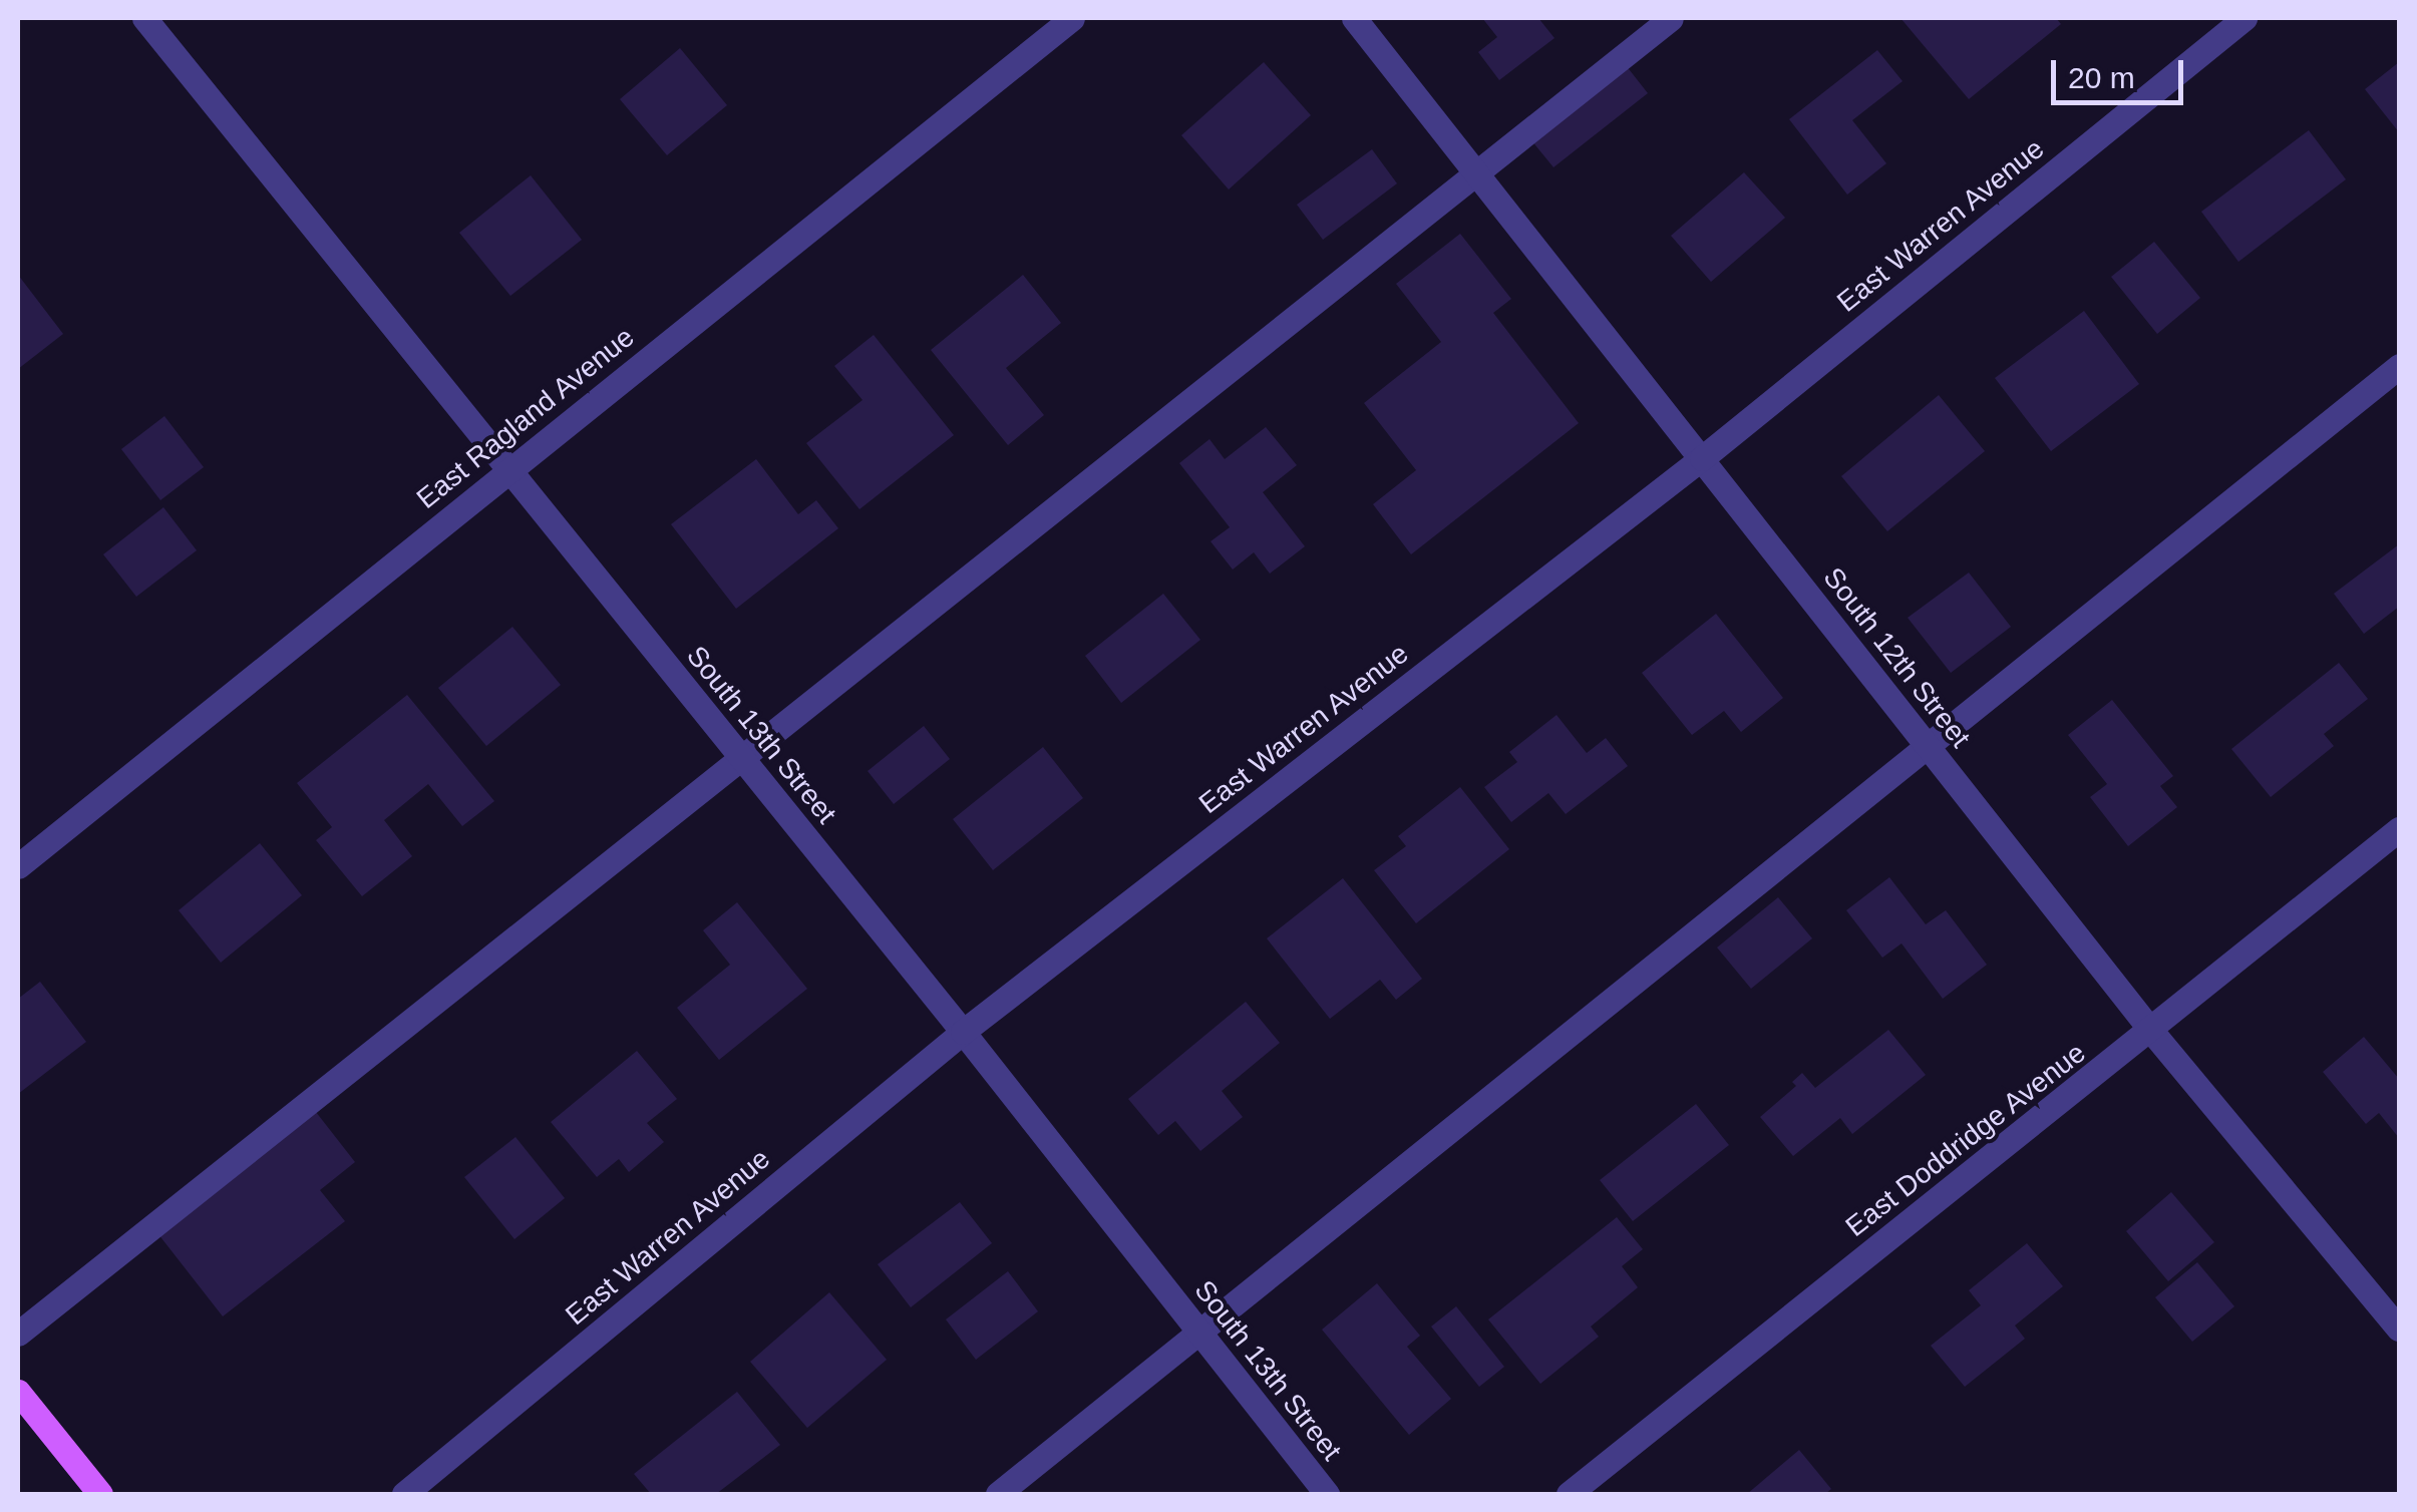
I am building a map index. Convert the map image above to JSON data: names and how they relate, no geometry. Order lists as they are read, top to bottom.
{
  "streets": {
    "street": [
      "East Warren Avenue",
      "East Ragland Avenue",
      "South 12th Street",
      "South 13th Street",
      "East Doddridge Avenue"
    ]
  },
  "crossings": [
    ["East Warren Avenue", "South 12th Street"],
    ["East Warren Avenue", "South 13th Street"],
    ["East Ragland Avenue", "South 13th Street"],
    ["South 12th Street", "East Doddridge Avenue"]
  ],
  "scale_bar": "20 m"
}
